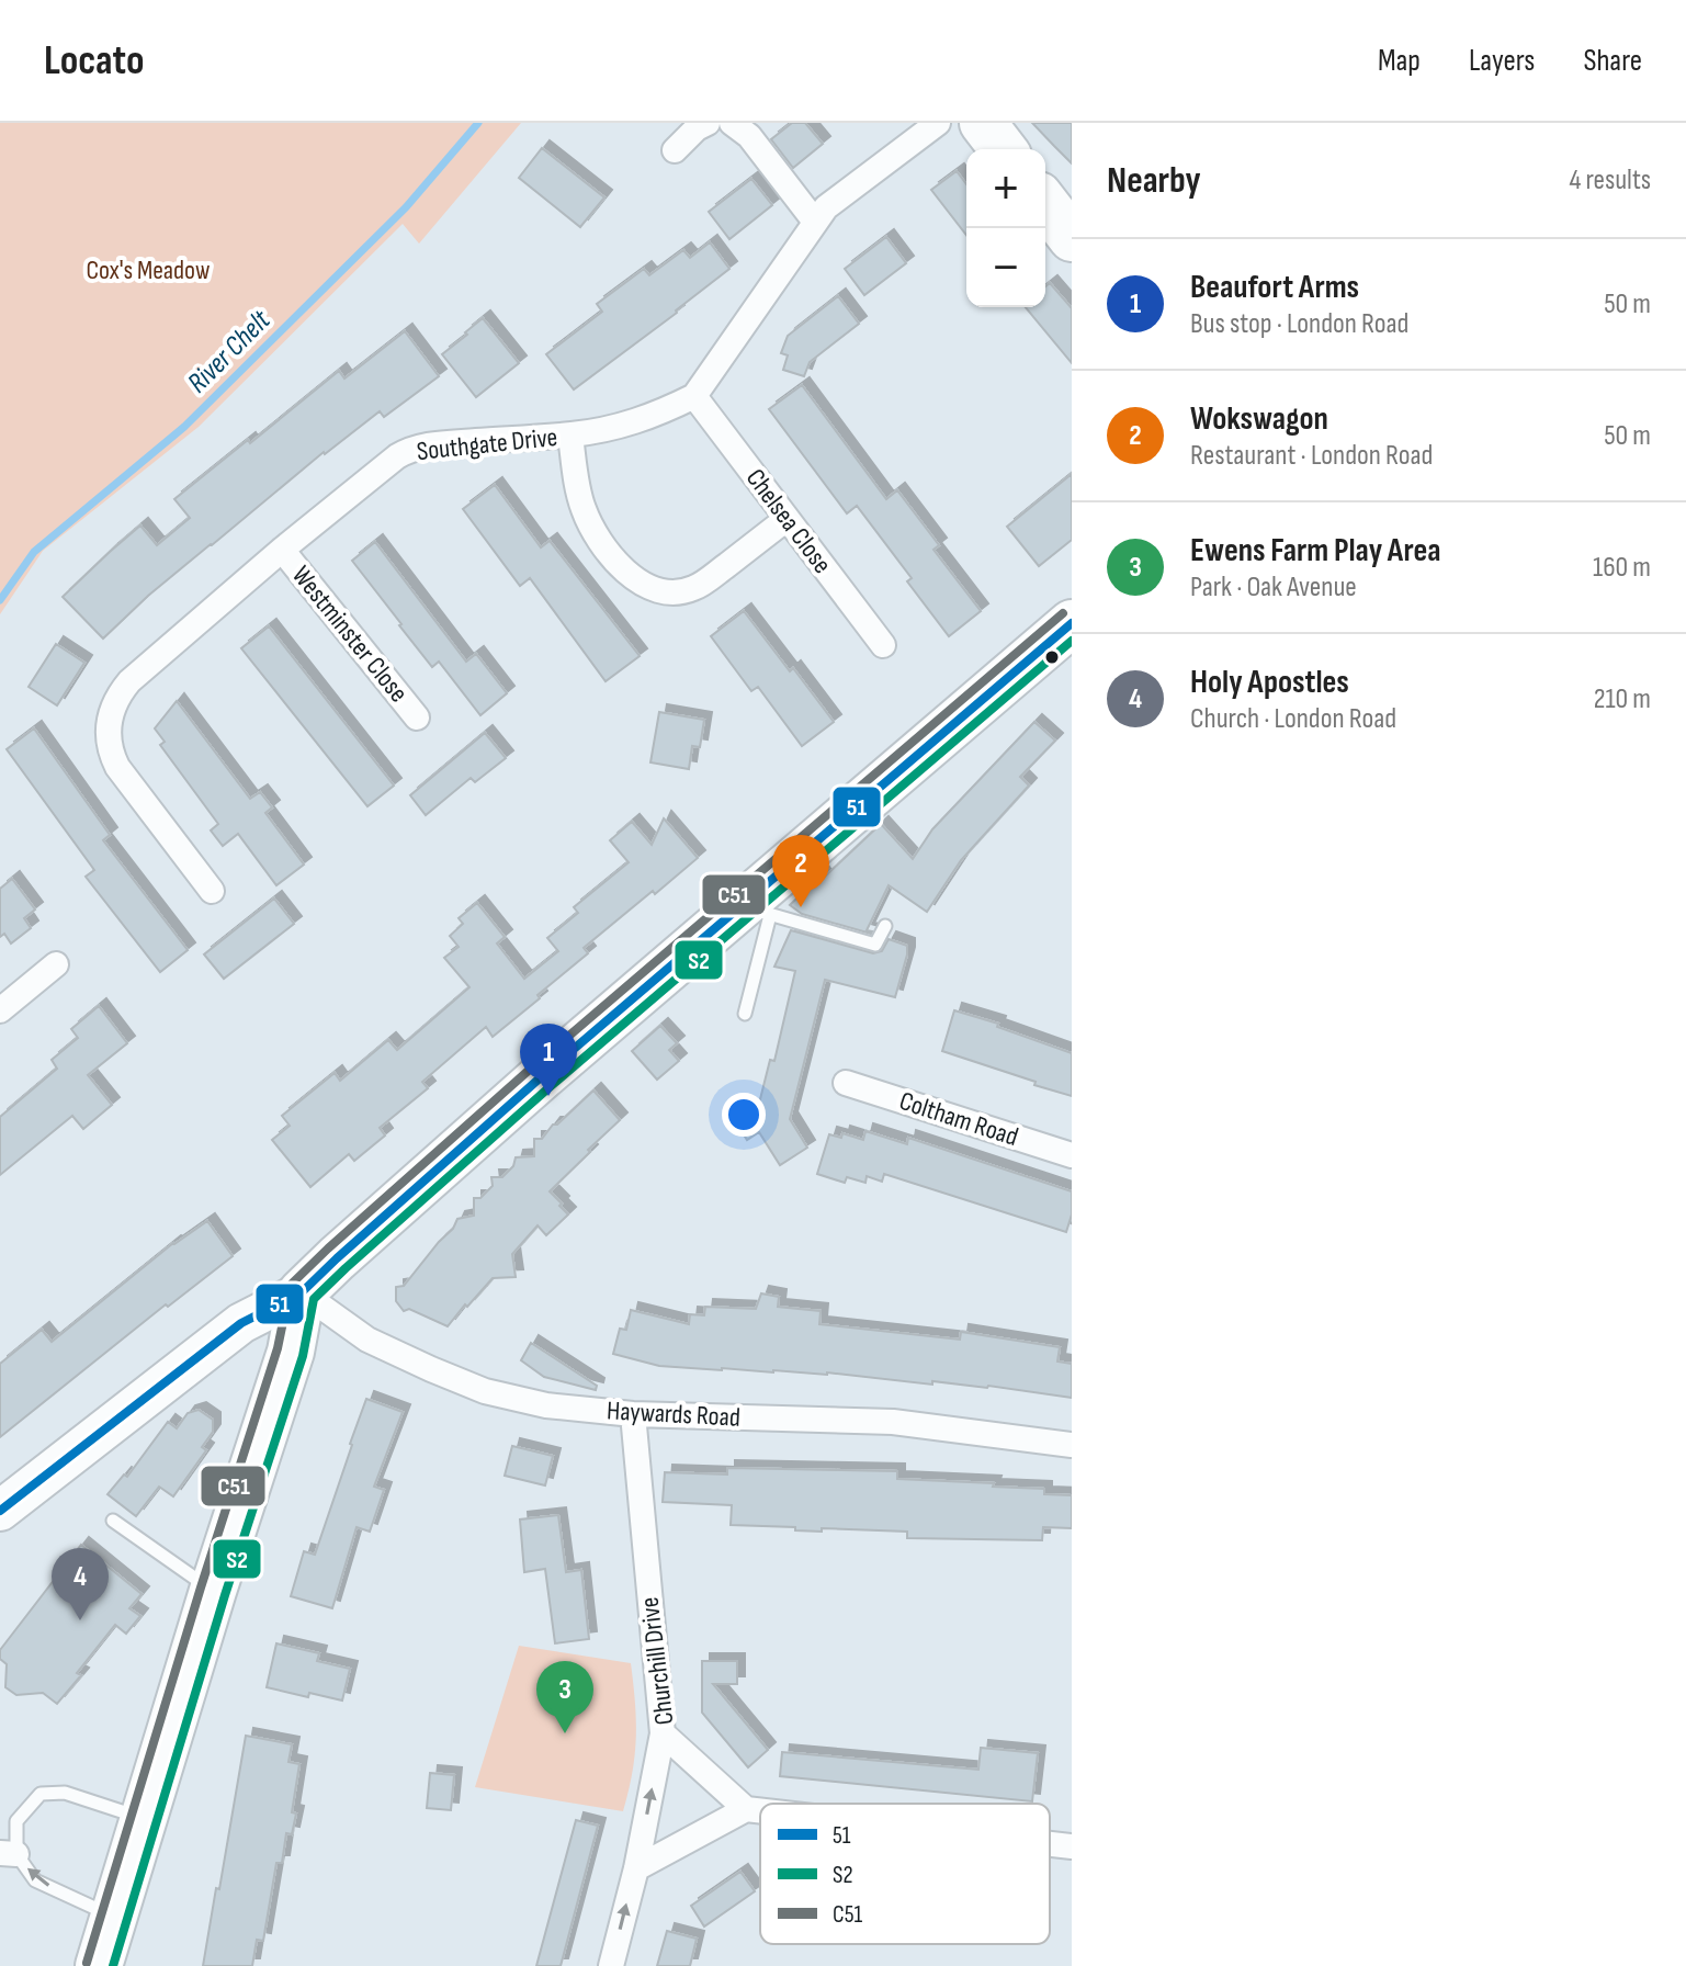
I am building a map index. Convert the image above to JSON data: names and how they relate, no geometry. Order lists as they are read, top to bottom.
{
  "streets": {
    "street": [
      "Southgate Drive",
      "Chelsea Close",
      "Westminster Close",
      "Coltham Road",
      "Haywards Road",
      "Churchill Drive"
    ]
  },
  "crossings": [
    ["Southgate Drive", "Chelsea Close"],
    ["Southgate Drive", "Westminster Close"],
    ["Haywards Road", "Churchill Drive"]
  ],
  "water": ["River Chelt"],
  "parks": ["Cox's Meadow"],
  "lines": ["transit line C51", "transit line 51", "transit line S2"],
  "legend": ["51", "S2", "C51"],
  "page": {
    "header": "Locato",
    "nav": ["Map", "Layers", "Share"],
    "heading": ["Nearby", "4 results"],
    "map_buttons": ["+", "−"],
    "list": [
      {
        "mark": "1",
        "name": "Beaufort Arms",
        "note": "Bus stop · London Road",
        "value": "50 m"
      },
      {
        "mark": "2",
        "name": "Wokswagon",
        "note": "Restaurant · London Road",
        "value": "50 m"
      },
      {
        "mark": "3",
        "name": "Ewens Farm Play Area",
        "note": "Park · Oak Avenue",
        "value": "160 m"
      },
      {
        "mark": "4",
        "name": "Holy Apostles",
        "note": "Church · London Road",
        "value": "210 m"
      }
    ],
    "pins": [
      "2",
      "1",
      "4",
      "3"
    ]
  }
}
